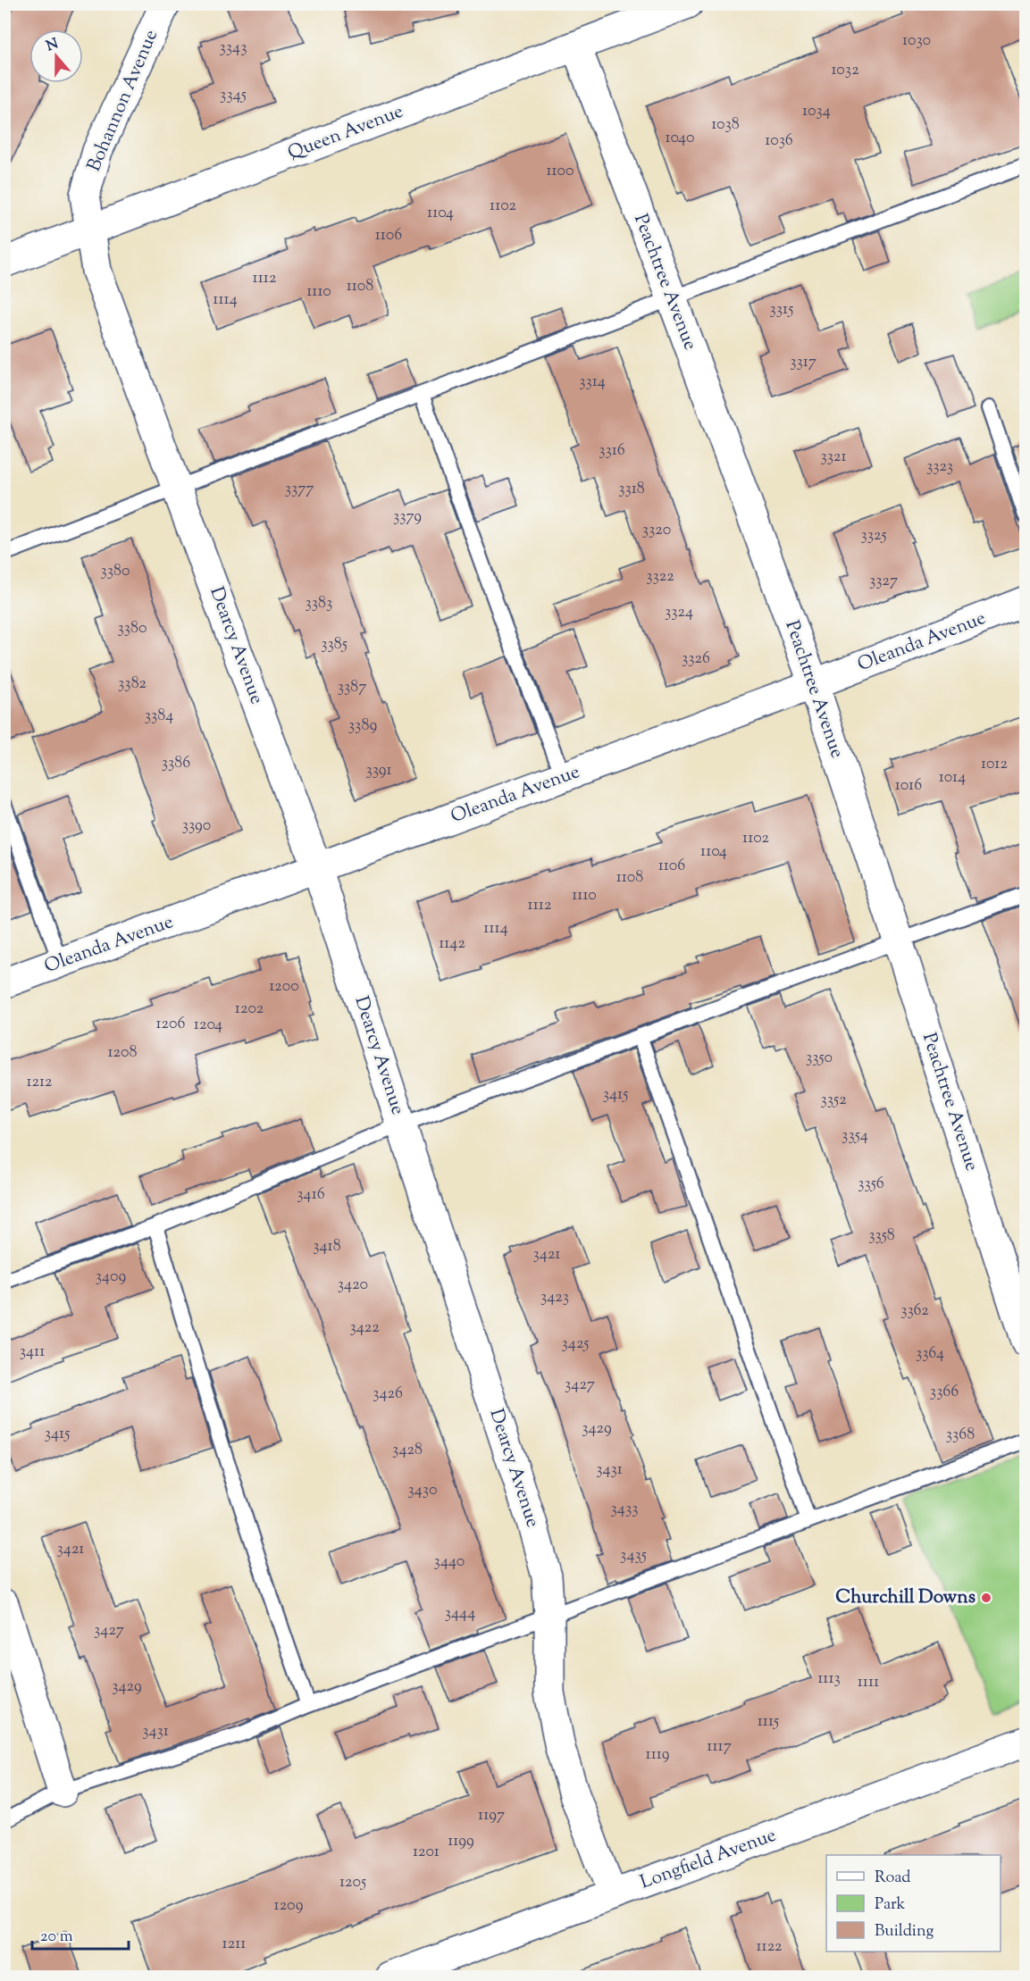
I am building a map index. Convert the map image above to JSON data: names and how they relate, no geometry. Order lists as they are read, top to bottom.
{
  "streets": {
    "street": [
      "Bohannon Avenue",
      "Queen Avenue",
      "Peachtree Avenue",
      "Oleanda Avenue",
      "Dearcy Avenue",
      "Longfield Avenue"
    ]
  },
  "crossings": [
    ["Bohannon Avenue", "Queen Avenue"],
    ["Bohannon Avenue", "Dearcy Avenue"],
    ["Queen Avenue", "Peachtree Avenue"],
    ["Queen Avenue", "Dearcy Avenue"],
    ["Peachtree Avenue", "Oleanda Avenue"],
    ["Oleanda Avenue", "Dearcy Avenue"],
    ["Dearcy Avenue", "Longfield Avenue"]
  ],
  "places": ["Churchill Downs"],
  "house_numbers": [
    "1030",
    "3343",
    "1032",
    "3345",
    "1034",
    "1038",
    "1040",
    "1036",
    "1100",
    "1102",
    "1104",
    "1106",
    "1112",
    "1108",
    "1110",
    "1114",
    "3315",
    "3317",
    "3314",
    "3316",
    "3321",
    "3323",
    "3377",
    "3318",
    "3379",
    "3320",
    "3325",
    "3380",
    "3322",
    "3327",
    "3383",
    "3324",
    "3380",
    "3385",
    "3326",
    "3382",
    "3387",
    "3384",
    "3389",
    "3386",
    "1012",
    "3391",
    "1014",
    "1016",
    "3390",
    "1102",
    "1104",
    "1106",
    "1108",
    "1110",
    "1112",
    "1114",
    "1142",
    "1200",
    "1202",
    "1206",
    "1204",
    "1208",
    "3350",
    "1212",
    "3415",
    "3352",
    "3354",
    "3356",
    "3416",
    "3358",
    "3418",
    "3421",
    "3409",
    "3420",
    "3423",
    "3362",
    "3422",
    "3425",
    "3411",
    "3364",
    "3427",
    "3366",
    "3426",
    "3429",
    "3415",
    "3368",
    "3428",
    "3431",
    "3430",
    "3433",
    "3421",
    "3435",
    "3440",
    "3444",
    "3427",
    "1113",
    "1111",
    "3429",
    "1115",
    "3431",
    "1117",
    "1119",
    "1197",
    "1199",
    "1201",
    "1205",
    "1209",
    "1211",
    "1122"
  ],
  "legend": ["Road", "Park", "Building"],
  "scale_bar": "20 m",
  "north": "top"
}
